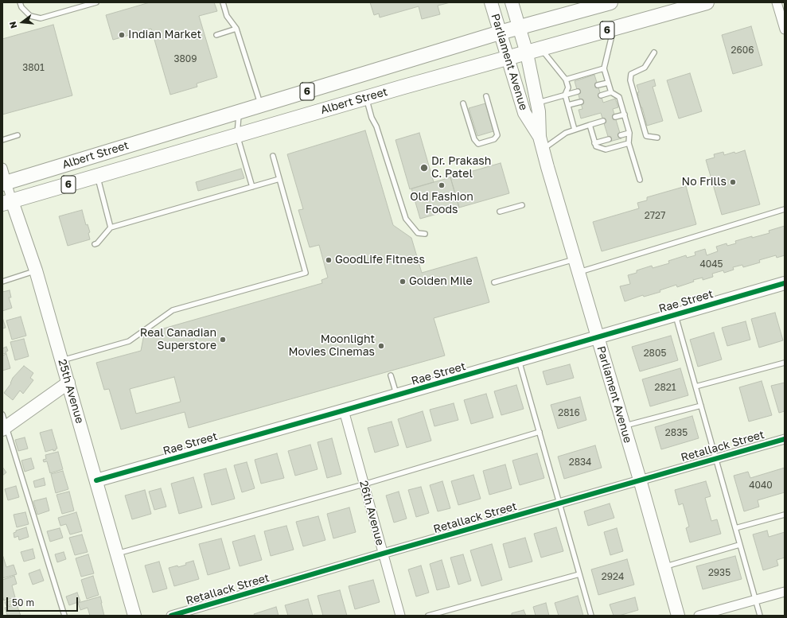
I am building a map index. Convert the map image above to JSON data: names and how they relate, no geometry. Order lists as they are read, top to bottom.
{
  "streets": {
    "main road": ["6", "Albert Street"],
    "street": [
      "Parliament Avenue",
      "Rae Street",
      "25th Avenue",
      "Retallack Street",
      "26th Avenue"
    ]
  },
  "crossings": [
    ["Parliament Avenue", "Albert Street"],
    ["Parliament Avenue", "Rae Street"],
    ["Parliament Avenue", "Retallack Street"],
    ["Albert Street", "25th Avenue"],
    ["Rae Street", "25th Avenue"],
    ["Rae Street", "26th Avenue"],
    ["Retallack Street", "26th Avenue"]
  ],
  "places": [
    "Indian Market",
    "Dr. Prakash C. Patel",
    "No Frills",
    "Old Fashion Foods",
    "GoodLife Fitness",
    "Golden Mile",
    "Real Canadian Superstore",
    "Moonlight Movies Cinemas"
  ],
  "house_numbers": [
    "2606",
    "3809",
    "3801",
    "2727",
    "4045",
    "2805",
    "2821",
    "2816",
    "2835",
    "2834",
    "4040",
    "2935",
    "2924"
  ],
  "scale_bar": "50 m",
  "north": "left"
}
